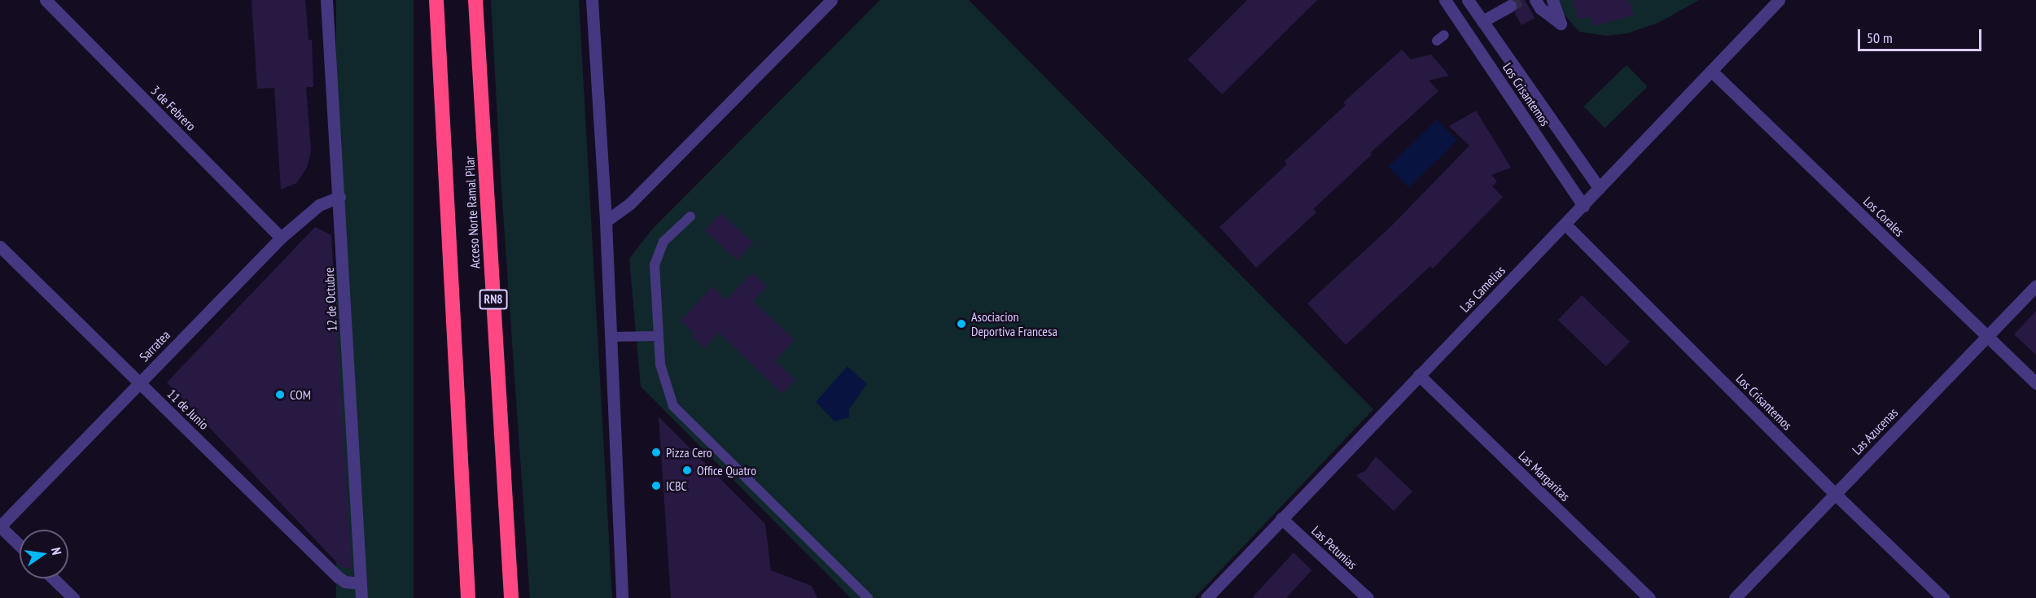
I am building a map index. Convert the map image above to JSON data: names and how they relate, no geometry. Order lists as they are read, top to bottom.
{
  "streets": {
    "highway": ["Acceso Norte Ramal Pilar", "RN8"],
    "street": [
      "Los Crisantemos",
      "3 de Febrero",
      "Los Corales",
      "Las Camelias",
      "12 de Octubre",
      "Sarratea",
      "11 de Junio",
      "Las Azucenas",
      "Las Margaritas",
      "Las Petunias"
    ]
  },
  "crossings": [
    ["Los Crisantemos", "Las Camelias"],
    ["Los Crisantemos", "Las Azucenas"],
    ["3 de Febrero", "Sarratea"],
    ["Los Corales", "Las Camelias"],
    ["Los Corales", "Las Azucenas"],
    ["Las Camelias", "Las Margaritas"],
    ["Las Camelias", "Las Petunias"],
    ["12 de Octubre", "Sarratea"],
    ["12 de Octubre", "11 de Junio"],
    ["Sarratea", "11 de Junio"]
  ],
  "places": [
    "Asociacion Deportiva Francesa",
    "COM",
    "Pizza Cero",
    "Office Quatro",
    "ICBC"
  ],
  "scale_bar": "50 m",
  "north": "right"
}
